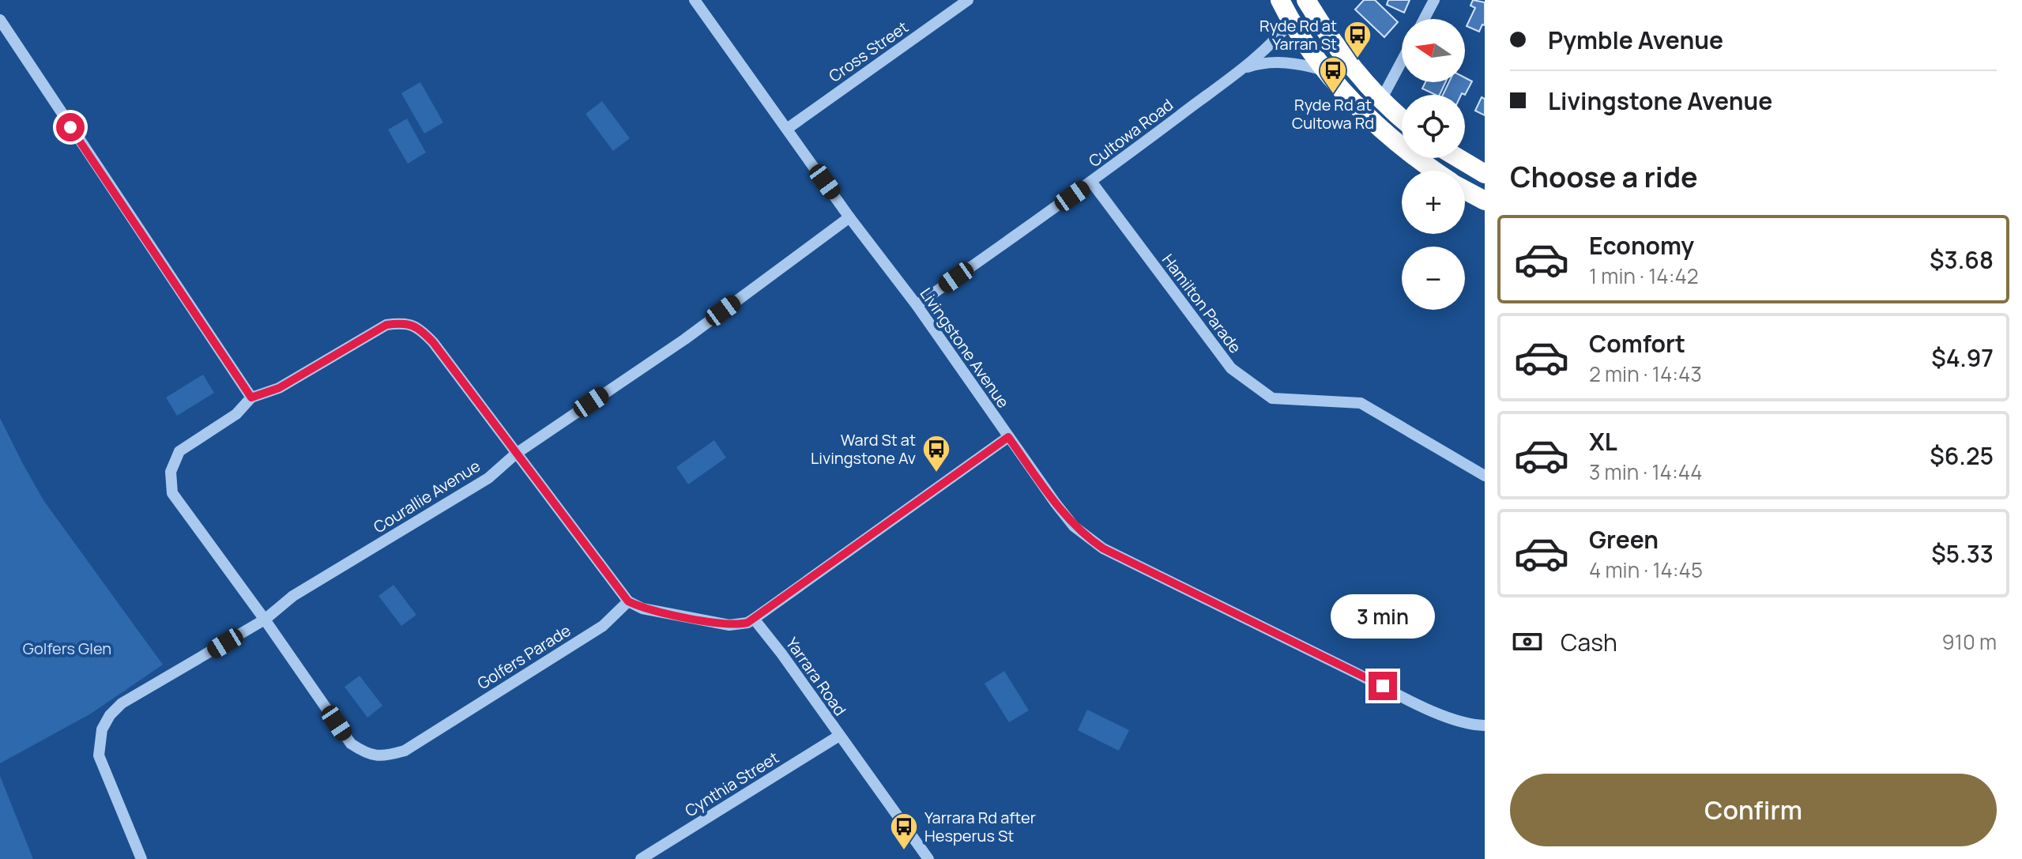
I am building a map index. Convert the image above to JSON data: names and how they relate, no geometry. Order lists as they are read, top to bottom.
{
  "streets": {
    "street": [
      "Cross Street",
      "Cultowa Road",
      "Hamilton Parade",
      "Livingstone Avenue",
      "Courallie Avenue",
      "Golfers Parade",
      "Yarrara Road",
      "Cynthia Street"
    ]
  },
  "crossings": [
    ["Cross Street", "Livingstone Avenue"],
    ["Cultowa Road", "Hamilton Parade"],
    ["Cultowa Road", "Livingstone Avenue"],
    ["Livingstone Avenue", "Courallie Avenue"],
    ["Courallie Avenue", "Golfers Parade"],
    ["Yarrara Road", "Cynthia Street"]
  ],
  "parks": ["Golfers Glen"],
  "places": {
    "bus stop": [
      "Ryde Rd at Yarran St",
      "Ryde Rd at Cultowa Rd",
      "Ward St at Livingstone Av",
      "Yarrara Rd after Hesperus St"
    ]
  },
  "north": "left",
  "page": {
    "banner": ["Pymble Avenue", "Livingstone Avenue"],
    "map_buttons": ["+", "−"],
    "heading": "Choose a ride",
    "list": [
      {
        "name": "Economy",
        "note": "1 min · 14:42",
        "value": "$3.68"
      },
      {
        "name": "Comfort",
        "note": "2 min · 14:43",
        "value": "$4.97"
      },
      {
        "name": "XL",
        "note": "3 min · 14:44",
        "value": "$6.25"
      },
      {
        "name": "Green",
        "note": "4 min · 14:45",
        "value": "$5.33"
      }
    ],
    "bubble": "3 min",
    "pay": ["Cash", "910 m"],
    "buttons": "Confirm"
  }
}
